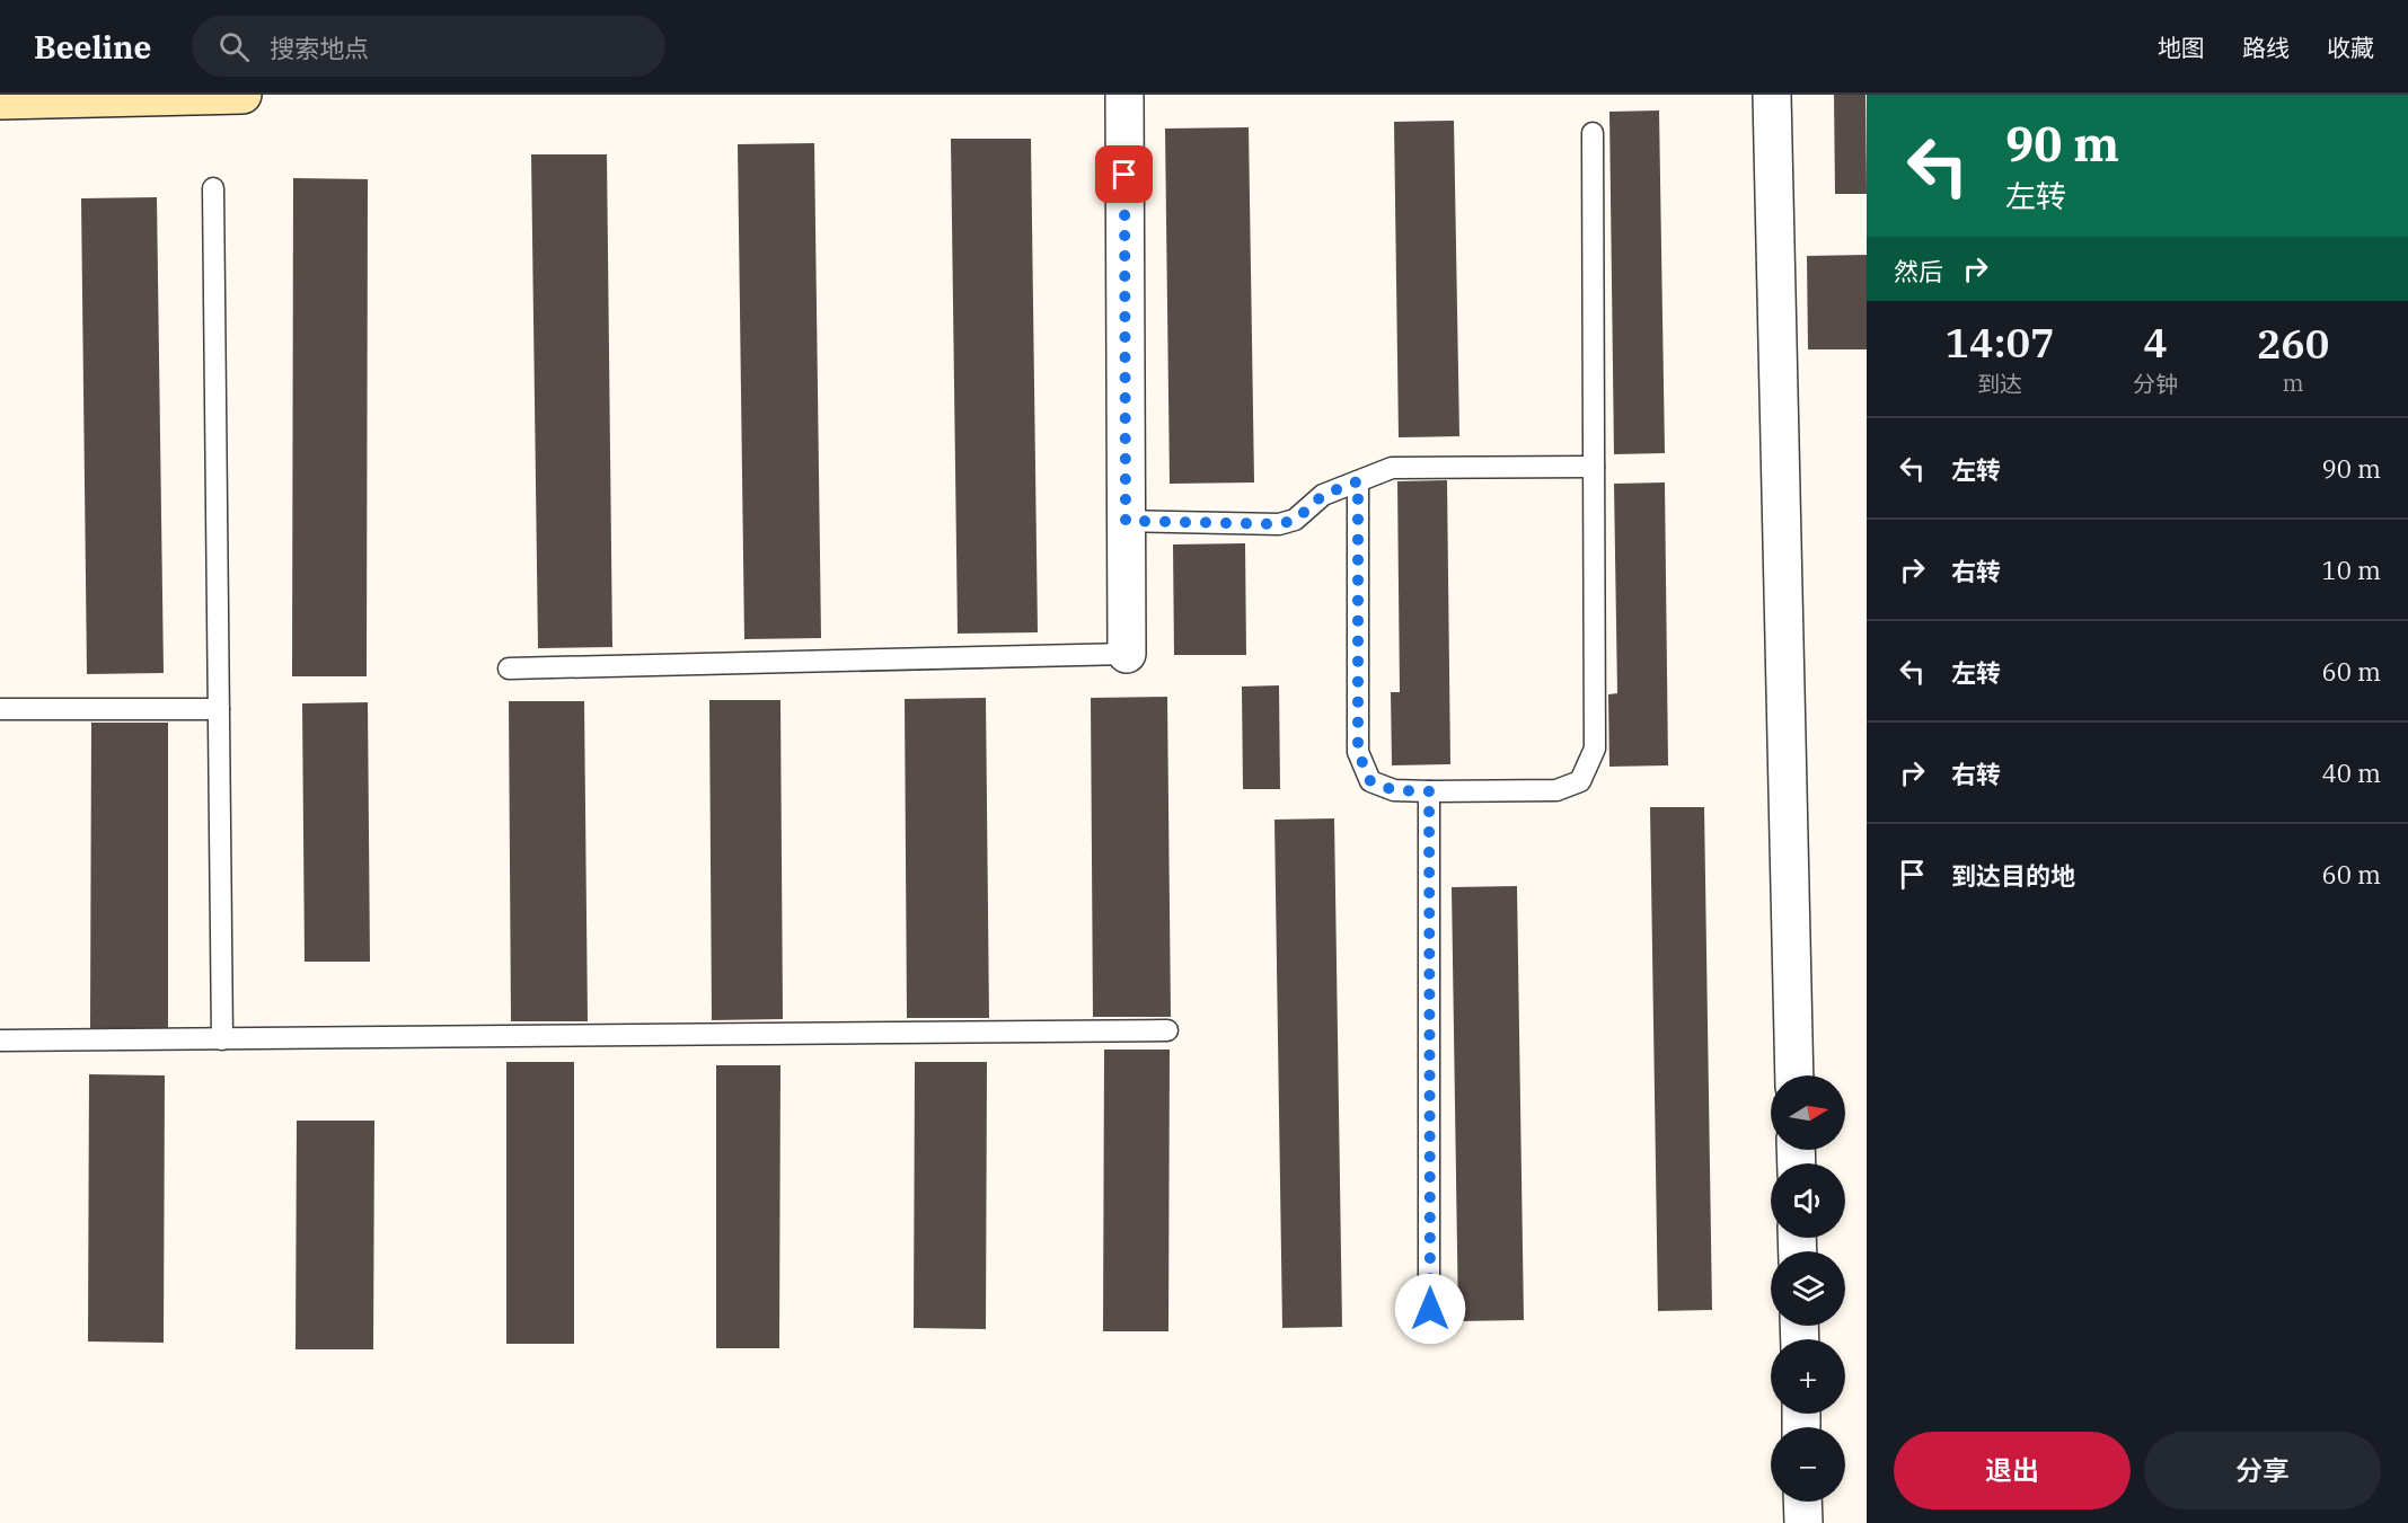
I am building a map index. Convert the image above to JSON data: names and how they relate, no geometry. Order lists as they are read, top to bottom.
{
  "north": "right",
  "page": {
    "header": "Beeline",
    "search": "搜索地点",
    "nav": ["地图", "路线", "收藏"],
    "turn": ["90 m", "左转"],
    "then": "然后",
    "eta": [
      "14:07",
      "到达",
      "4",
      "分钟",
      "260",
      "m"
    ],
    "list": [
      {
        "name": "左转",
        "value": "90 m"
      },
      {
        "name": "右转",
        "value": "10 m"
      },
      {
        "name": "左转",
        "value": "60 m"
      },
      {
        "name": "右转",
        "value": "40 m"
      },
      {
        "name": "到达目的地",
        "value": "60 m"
      }
    ],
    "map_buttons": ["+", "−"],
    "buttons": ["退出", "分享"]
  }
}
